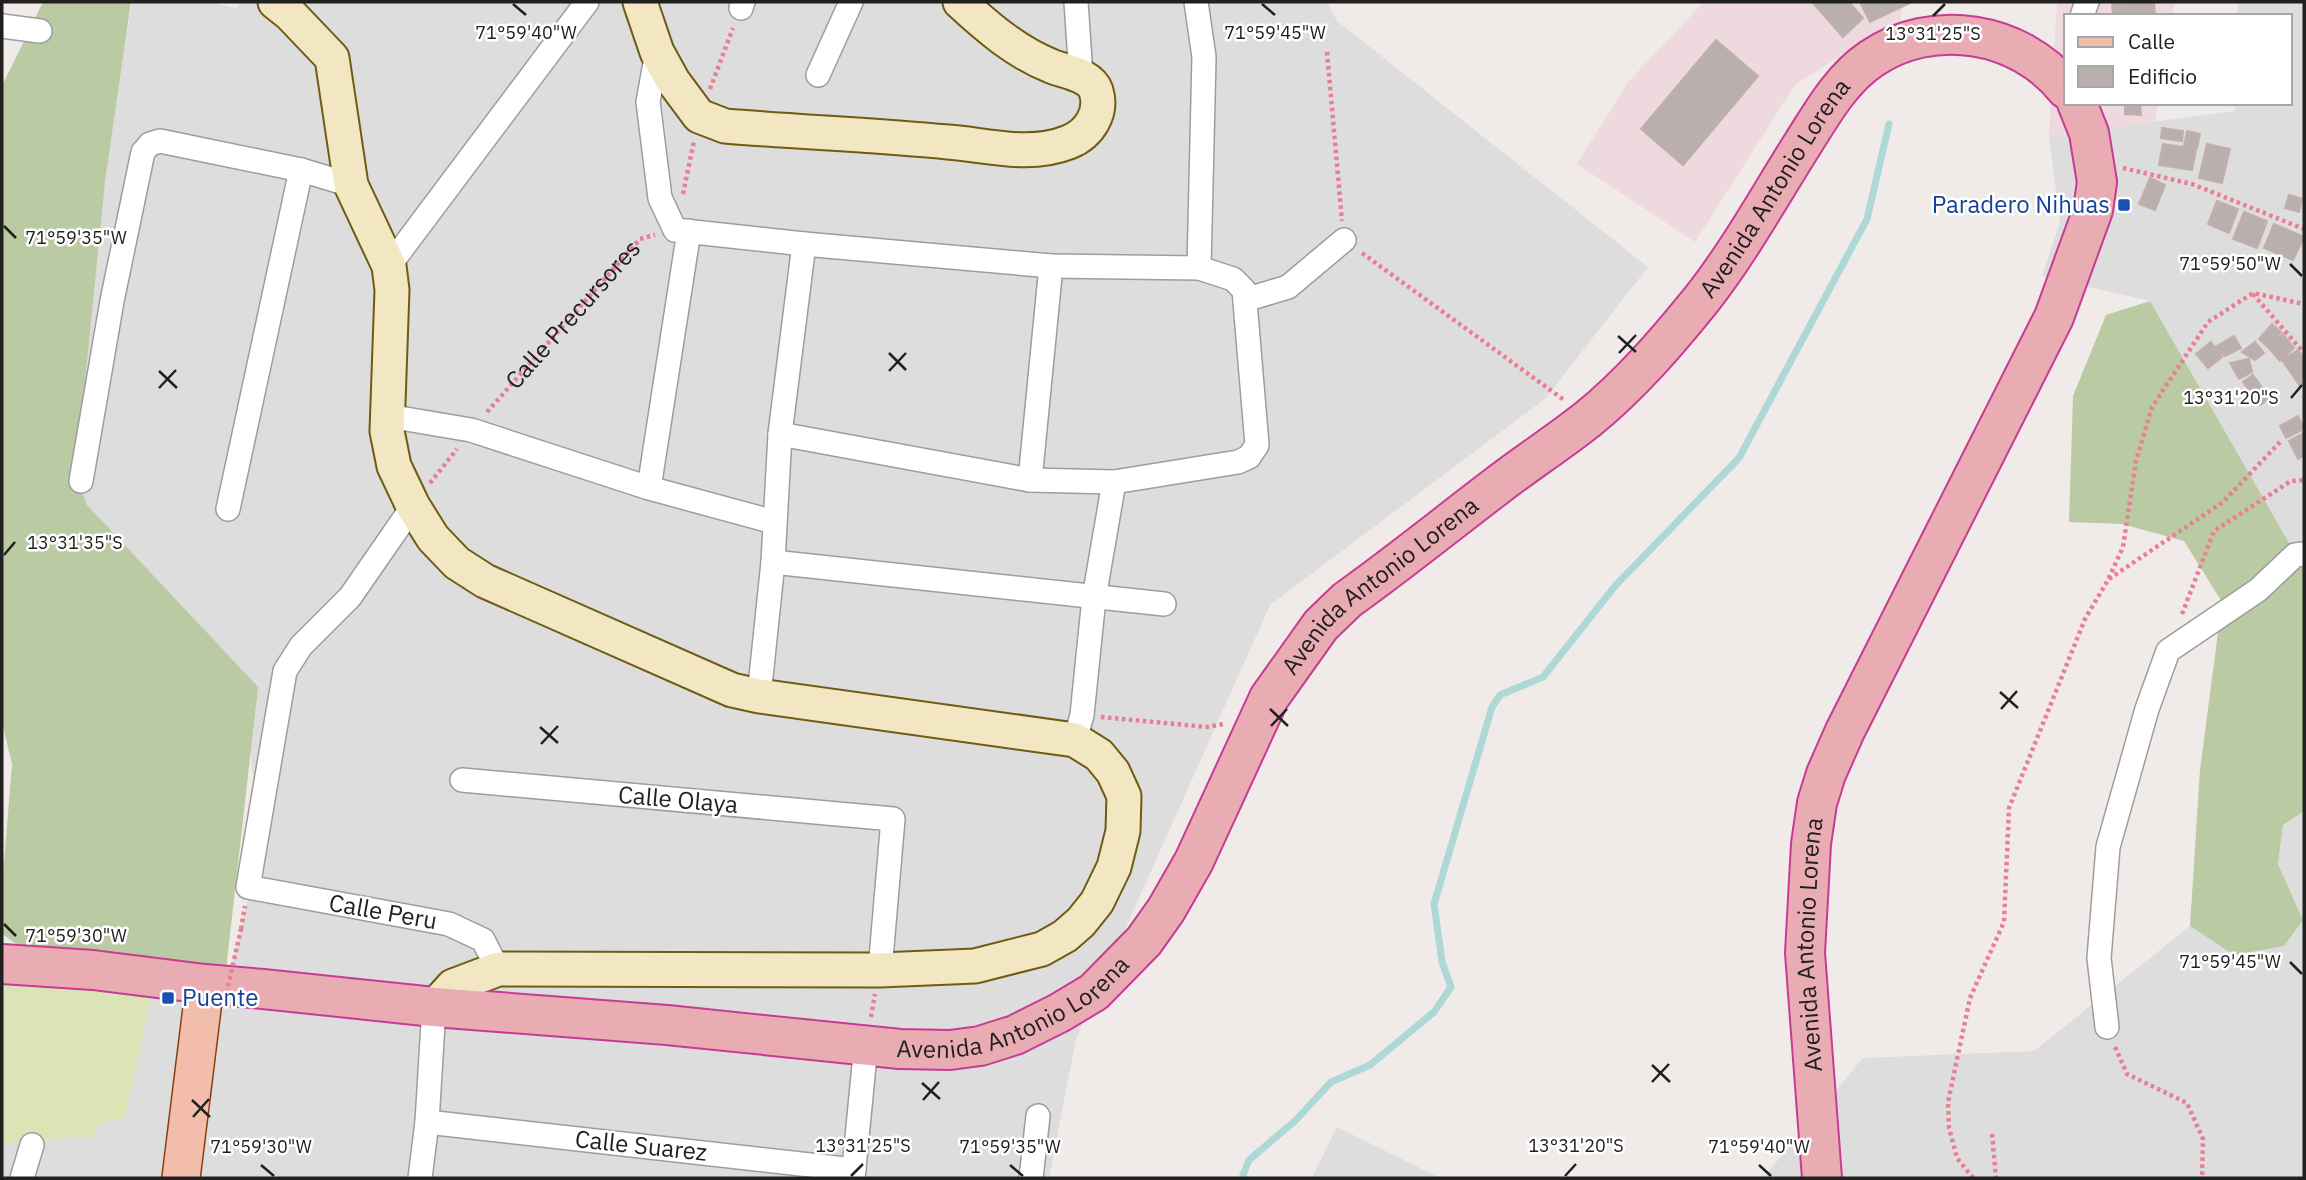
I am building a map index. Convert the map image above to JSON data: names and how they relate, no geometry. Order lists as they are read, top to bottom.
{
  "streets": {
    "highway": ["Avenida Antonio Lorena"],
    "street": ["Calle Olaya", "Calle Peru", "Calle Suarez"],
    "path": ["Calle Precursores"]
  },
  "crossings": [
    ["Calle Precursores", "Calle Peru"]
  ],
  "places": {
    "transit": ["Paradero Nihuas", "Puente"]
  },
  "legend": ["Calle", "Edificio"],
  "coordinates": [
    "71°59'40\"W",
    "71°59'45\"W",
    "13°31'25\"S",
    "71°59'35\"W",
    "71°59'50\"W",
    "13°31'20\"S",
    "13°31'35\"S",
    "71°59'30\"W"
  ]
}
